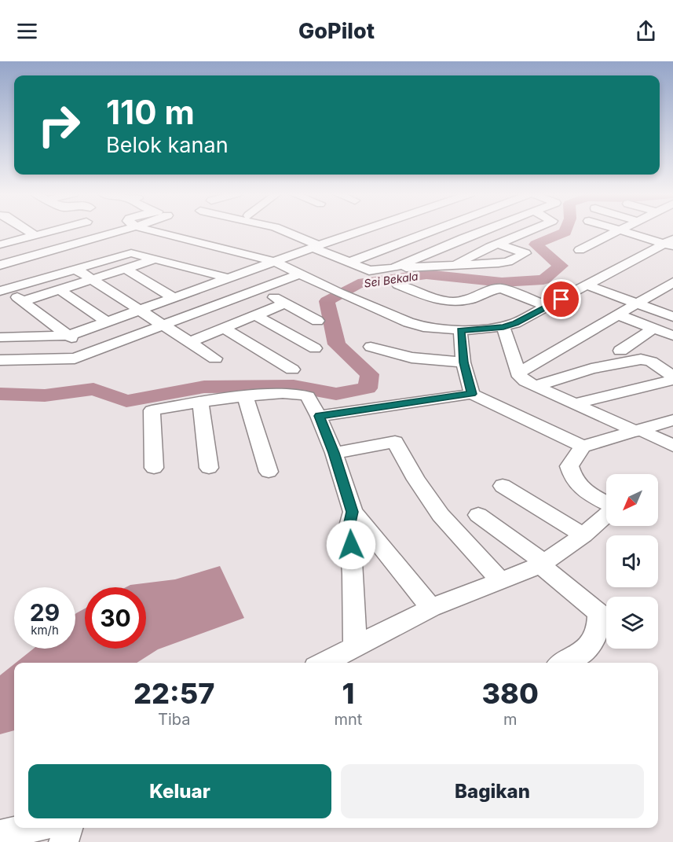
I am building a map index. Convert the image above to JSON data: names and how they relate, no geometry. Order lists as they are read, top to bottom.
{
  "water": ["Sei Bekala"],
  "north": "bottom left",
  "page": {
    "header": "GoPilot",
    "turn": ["110 m", "Belok kanan"],
    "speed": "29 km/h",
    "limit": "30",
    "eta": [
      "22:57",
      "Tiba",
      "1",
      "mnt",
      "380",
      "m"
    ],
    "buttons": ["Keluar", "Bagikan"]
  }
}
